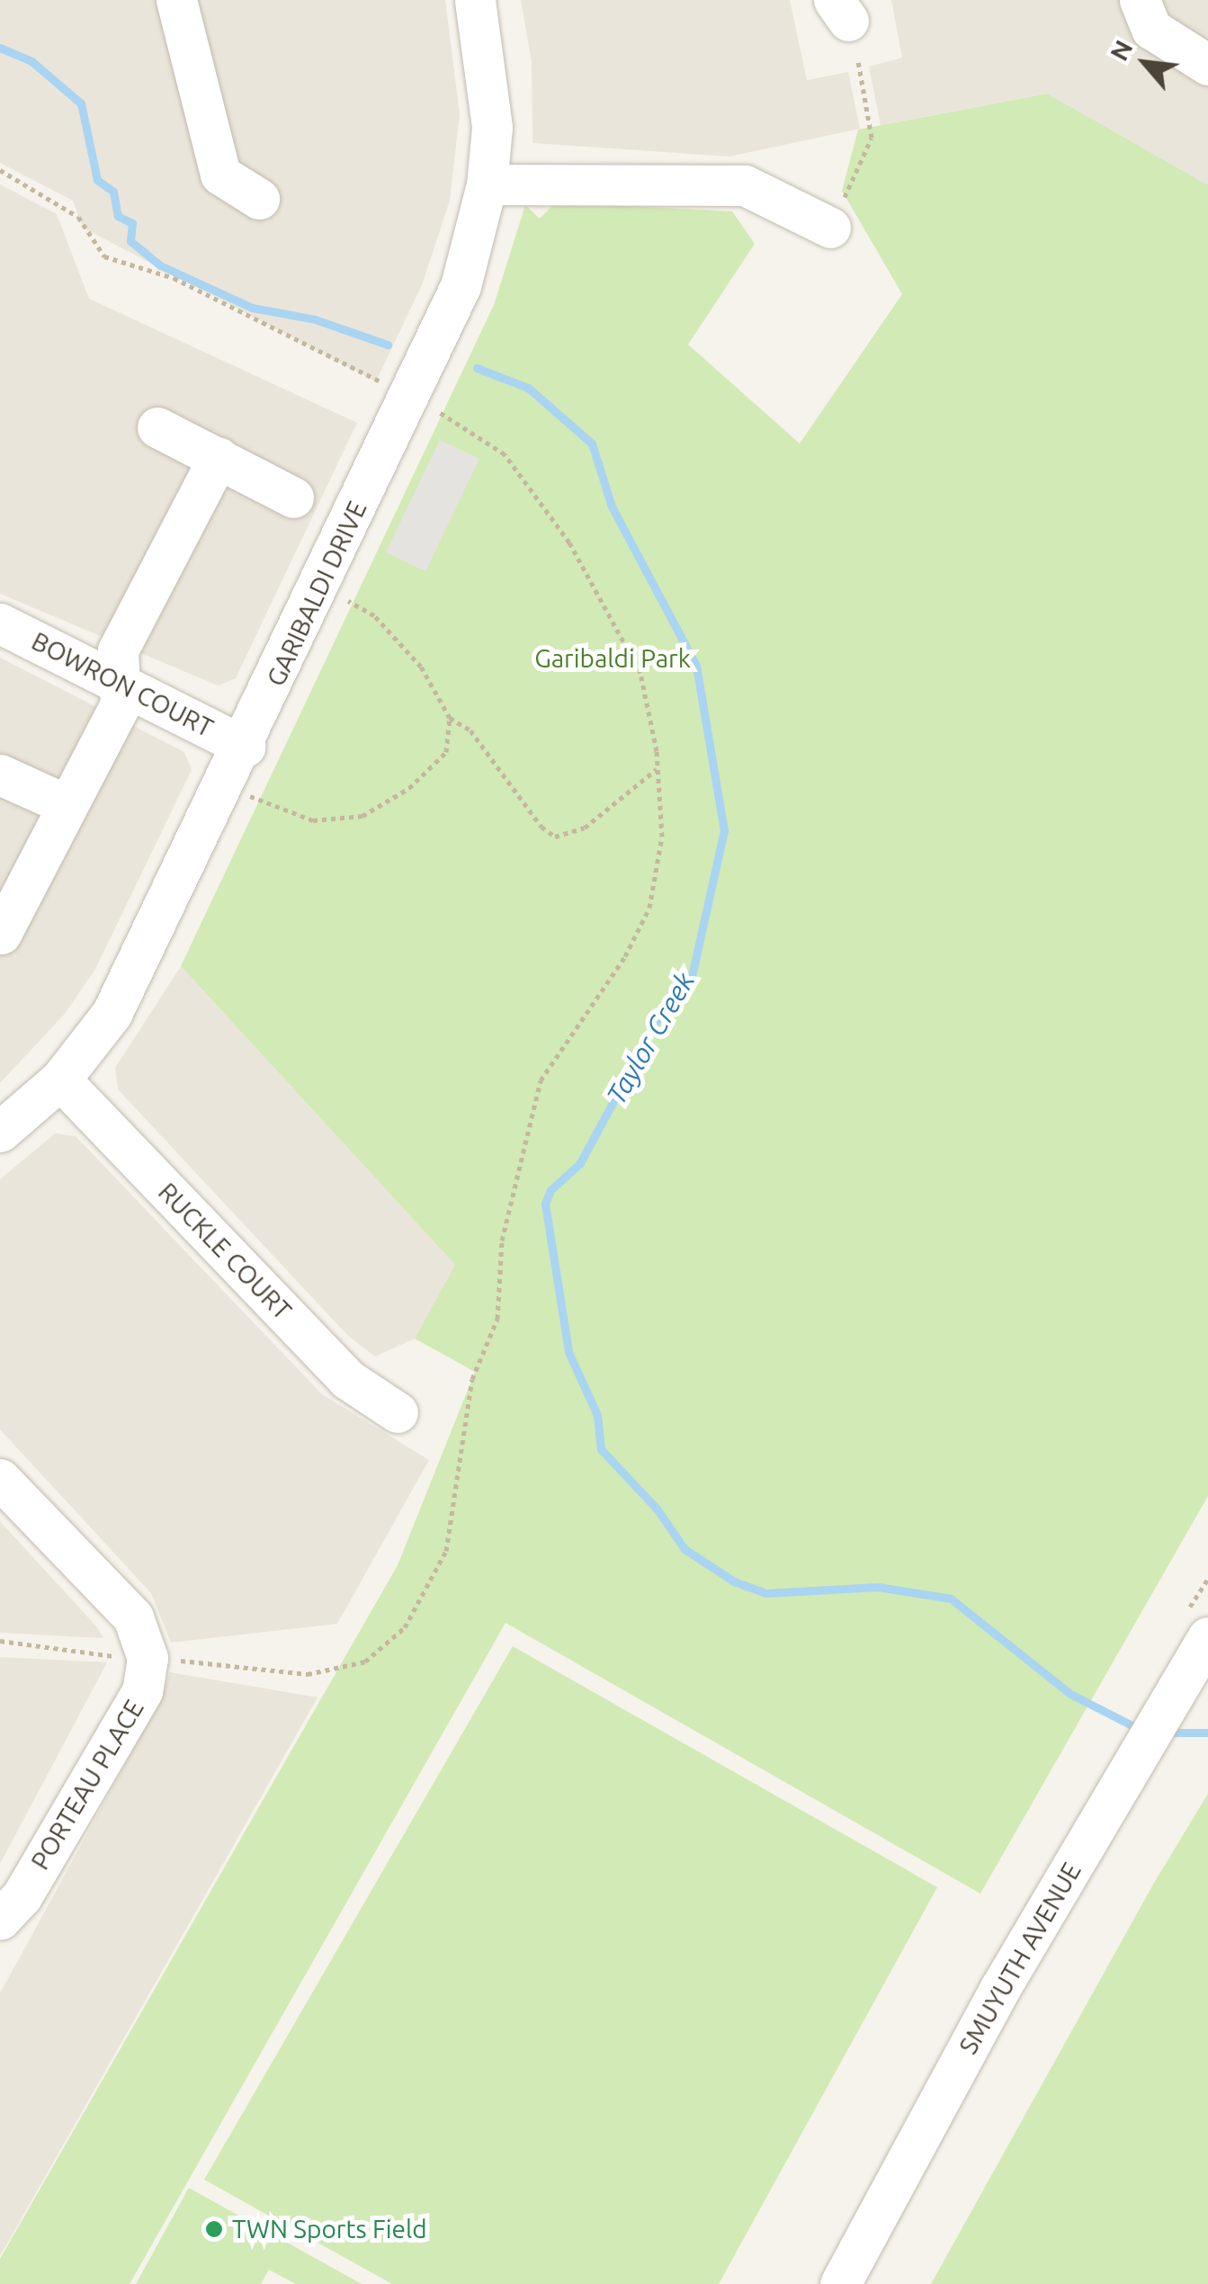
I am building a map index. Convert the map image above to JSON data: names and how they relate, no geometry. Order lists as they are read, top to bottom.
{
  "streets": {
    "street": [
      "GARIBALDI DRIVE",
      "BOWRON COURT",
      "RUCKLE COURT",
      "PORTEAU PLACE",
      "SMUYUTH AVENUE"
    ]
  },
  "crossings": [
    ["GARIBALDI DRIVE", "BOWRON COURT"],
    ["GARIBALDI DRIVE", "RUCKLE COURT"]
  ],
  "water": ["Taylor Creek"],
  "parks": ["Garibaldi Park"],
  "places": ["TWN Sports Field"],
  "north": "top left"
}
